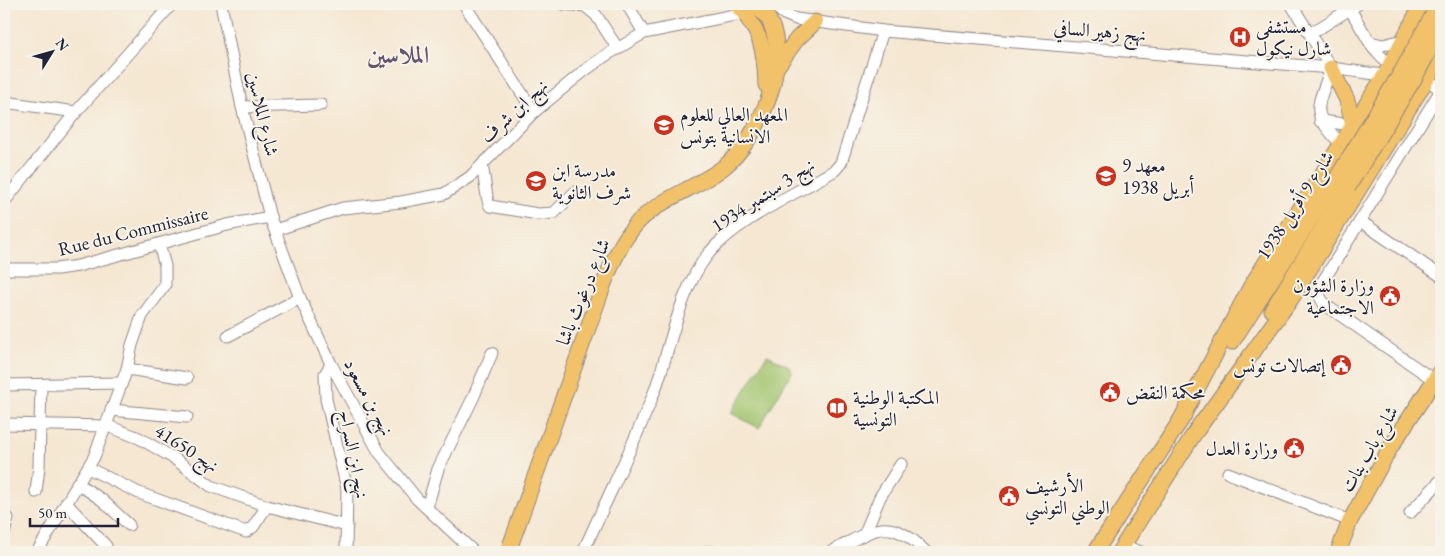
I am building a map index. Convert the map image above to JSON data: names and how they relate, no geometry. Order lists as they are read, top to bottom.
{
  "streets": {
    "main road": ["شارع 9 أفريل 1938", "شارع درغوث باشا", "شارع باب بنات"],
    "street": [
      "نهج زهير السافي",
      "نهج ابن شرف",
      "شارع الملاسين",
      "نهج 3 سبتمبر 1934",
      "Rue du Commissaire",
      "نهج بن مسعود",
      "نهج 41650",
      "نهج ابن السراج"
    ]
  },
  "crossings": [
    ["نهج زهير السافي", "نهج ابن شرف"],
    ["نهج زهير السافي", "نهج 3 سبتمبر 1934"],
    ["نهج زهير السافي", "شارع 9 أفريل 1938"],
    ["نهج زهير السافي", "شارع درغوث باشا"],
    ["نهج ابن شرف", "شارع الملاسين"],
    ["نهج ابن شرف", "شارع درغوث باشا"],
    ["نهج ابن شرف", "نهج بن مسعود"],
    ["شارع الملاسين", "Rue du Commissaire"],
    ["شارع الملاسين", "نهج بن مسعود"],
    ["نهج بن مسعود", "نهج ابن السراج"],
    ["نهج 41650", "نهج ابن السراج"]
  ],
  "districts": ["الملاسين"],
  "places": {
    "hospital": ["مستشفى شارل نيكول"],
    "school or university": ["المعهد العالي للعلوم الانسانية بتونس", "معهد 9 أبريل 1938", "مدرسة ابن شرف الثانوية"],
    "public building": [
      "وزارة الشؤون الاجتماعية",
      "إتصالات تونس",
      "محكمة النقض",
      "وزارة العدل",
      "الأرشيف الوطني التونسي"
    ],
    "library": ["المكتبة الوطنية التونسية"]
  },
  "scale_bar": "50 m",
  "north": "top right"
}
